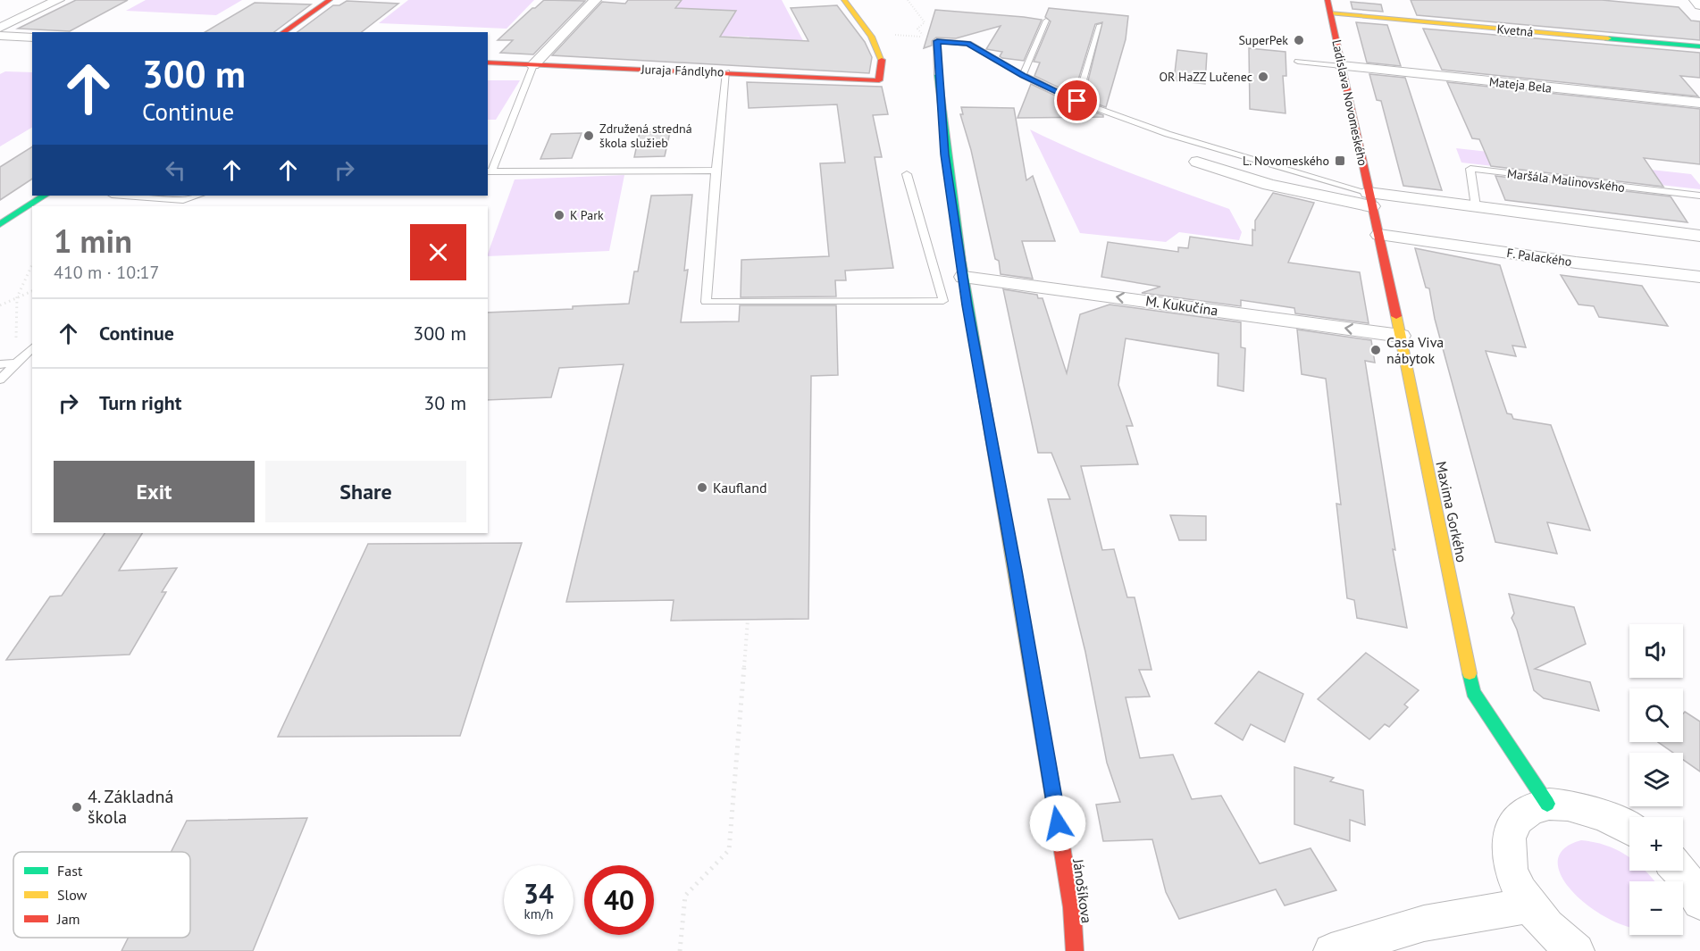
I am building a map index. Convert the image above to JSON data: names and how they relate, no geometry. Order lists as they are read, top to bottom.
{
  "streets": {
    "street": [
      "Kvetná",
      "Juraja Fándlyho",
      "Mateja Bela",
      "Ladislava Novomeského",
      "F. Palackého",
      "M. Kukučína",
      "Maxima Gorkého",
      "Jánošíkova"
    ],
    "lane": ["Maršála Malinovského"]
  },
  "crossings": [
    ["Kvetná", "Ladislava Novomeského"],
    ["Mateja Bela", "Ladislava Novomeského"],
    ["Ladislava Novomeského", "Maxima Gorkého"],
    ["F. Palackého", "Maxima Gorkého"],
    ["M. Kukučína", "Maxima Gorkého"],
    ["M. Kukučína", "Jánošíkova"]
  ],
  "places": {
    "other": [
      "SuperPek",
      "OR HaZZ Lučenec",
      "Združená stredná škola služieb",
      "K Park",
      "Casa Viva nábytok",
      "Kaufland",
      "4. Základná škola"
    ],
    "transit": ["L. Novomeského"]
  },
  "legend": ["Fast", "Slow", "Jam"],
  "page": {
    "turn": ["300 m", "Continue"],
    "heading": ["1 min", "410 m · 10:17"],
    "list": [
      {
        "name": "Continue",
        "value": "300 m"
      },
      {
        "name": "Turn right",
        "value": "30 m"
      }
    ],
    "buttons": ["Exit", "Share"],
    "map_buttons": ["+", "−"],
    "speed": "34 km/h",
    "limit": "40"
  }
}
